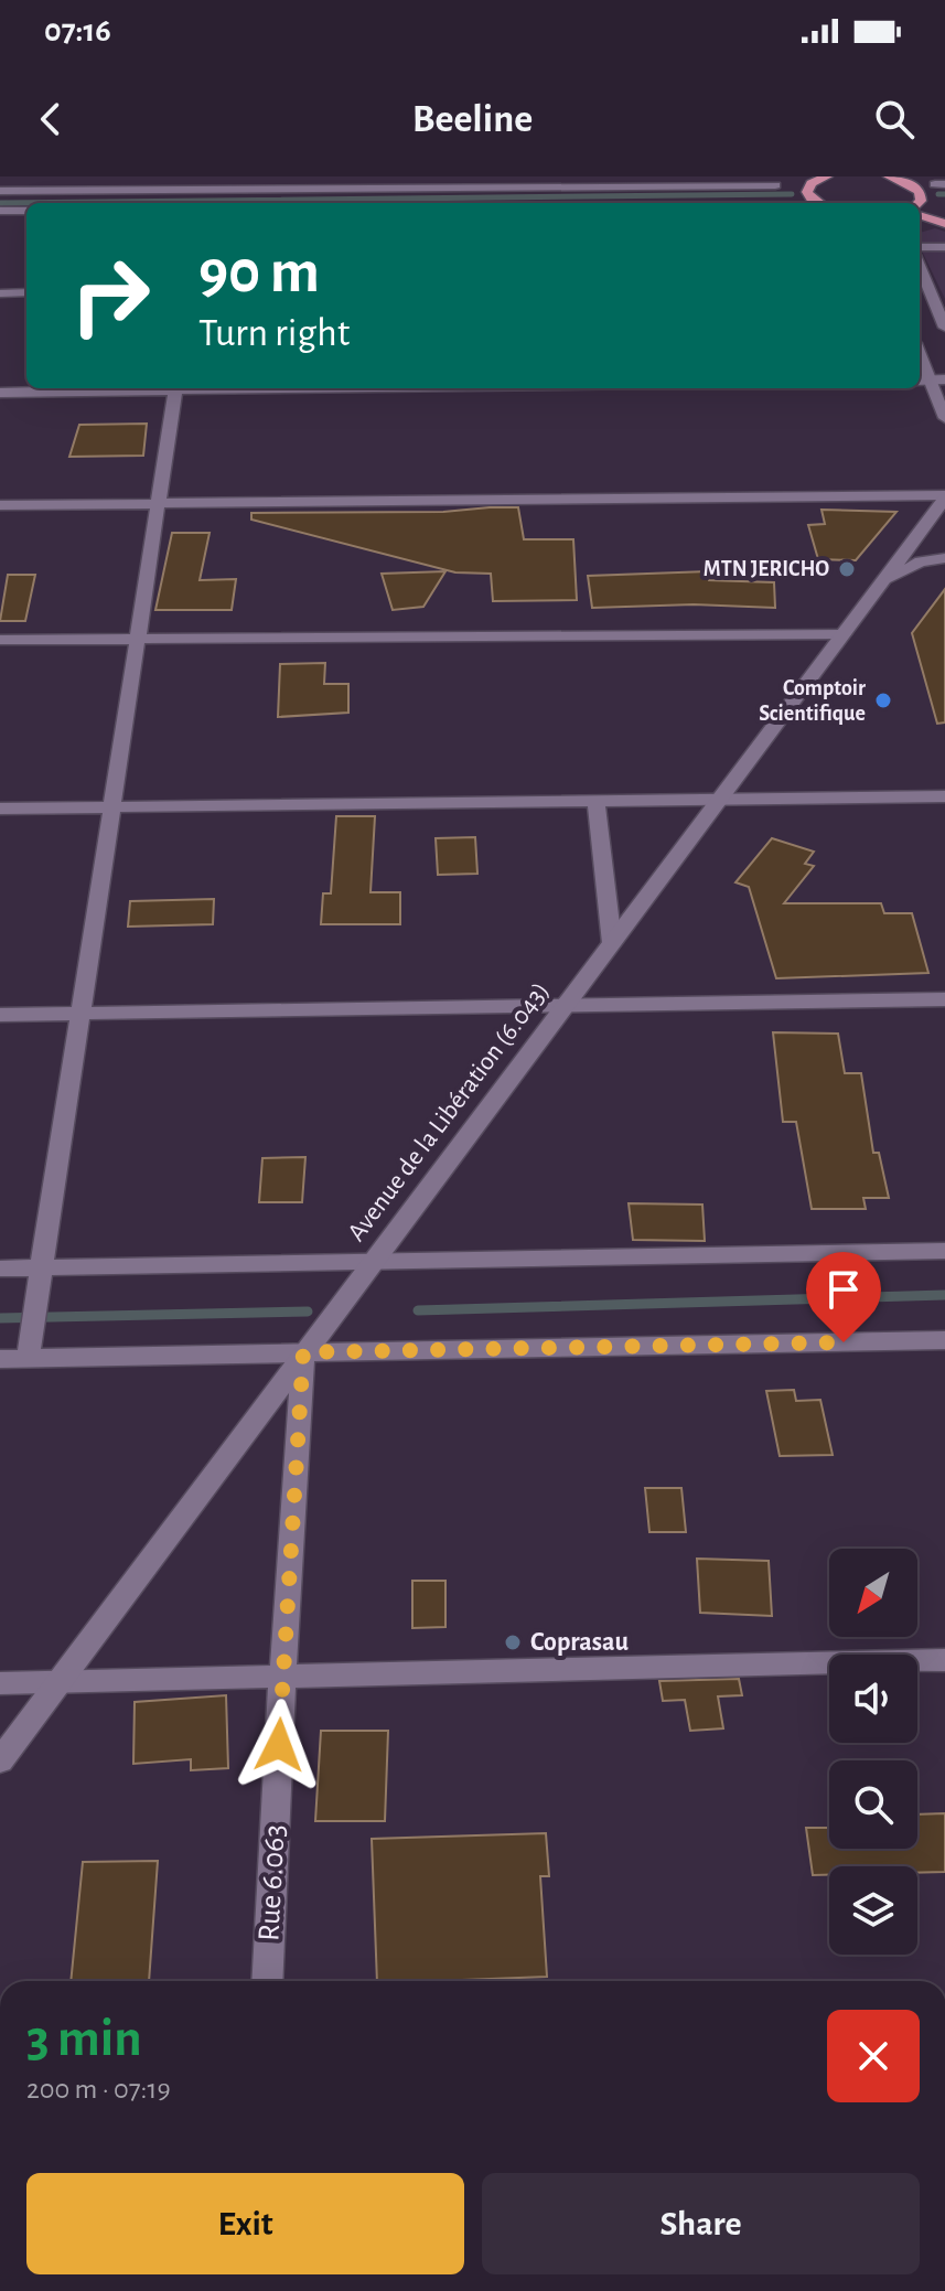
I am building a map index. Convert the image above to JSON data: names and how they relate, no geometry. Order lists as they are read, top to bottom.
{
  "streets": {
    "street": ["Avenue de la Libération (6.043)", "Rue 6.063"]
  },
  "crossings": [
    ["Avenue de la Libération (6.043)", "Rue 6.063"]
  ],
  "places": ["MTN JERICHO", "Comptoir Scientifique", "Coprasau"],
  "north": "bottom left",
  "page": {
    "status": "07:16",
    "header": "Beeline",
    "turn": ["90 m", "Turn right"],
    "heading": ["3 min", "200 m · 07:19"],
    "buttons": ["Exit", "Share"]
  }
}
